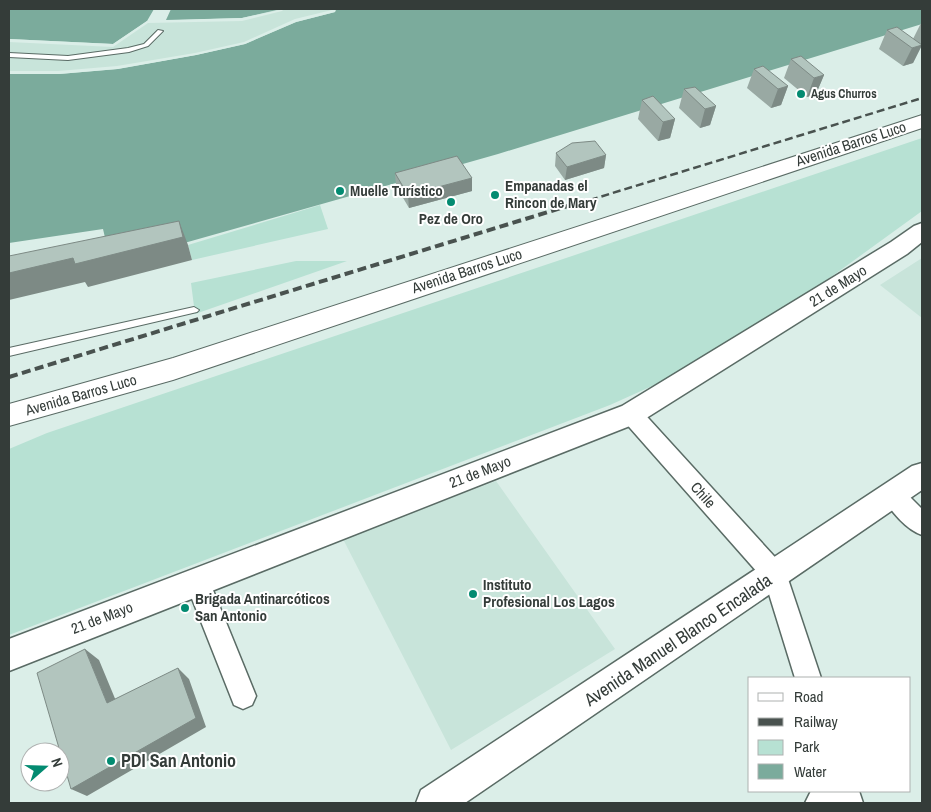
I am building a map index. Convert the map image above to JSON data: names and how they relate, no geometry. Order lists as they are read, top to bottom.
{
  "streets": {
    "main road": ["Avenida Barros Luco"],
    "street": ["21 de Mayo", "Chile", "Avenida Manuel Blanco Encalada"]
  },
  "crossings": [
    ["21 de Mayo", "Chile"],
    ["Chile", "Avenida Manuel Blanco Encalada"]
  ],
  "places": [
    "Agus Churros",
    "Muelle Turístico",
    "Empanadas el Rincon de Mary",
    "Pez de Oro",
    "Instituto Profesional Los Lagos",
    "Brigada Antinarcóticos San Antonio",
    "PDI San Antonio"
  ],
  "legend": [
    "Road",
    "Railway",
    "Park",
    "Water"
  ],
  "north": "right"
}
